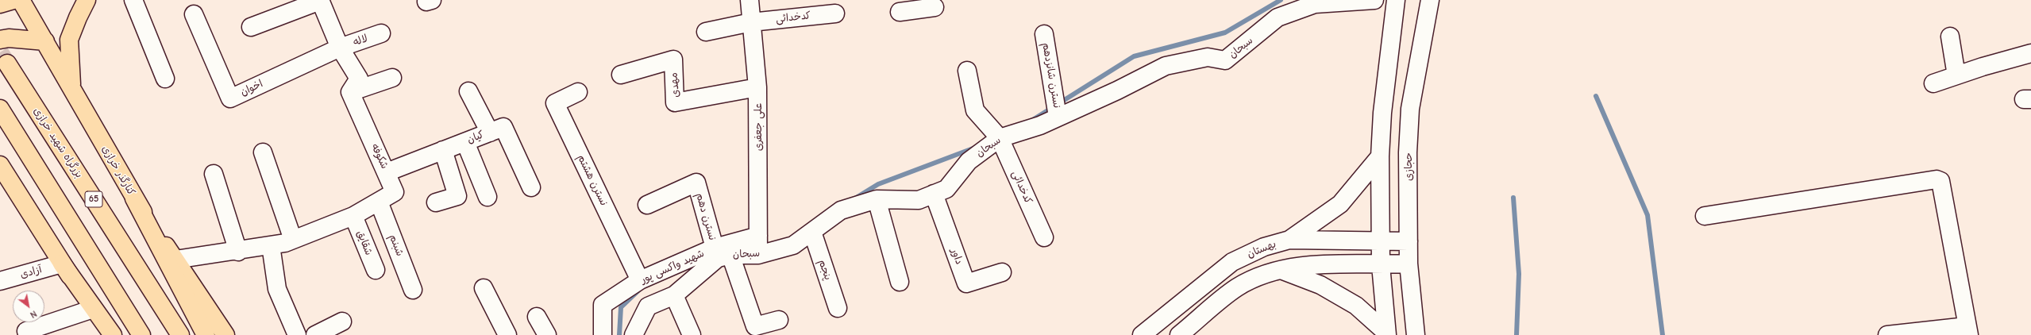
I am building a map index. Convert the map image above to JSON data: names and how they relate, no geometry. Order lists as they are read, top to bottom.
{
  "streets": {
    "main road": ["بزرگراه شهید خرازی", "کنارگذر خرازی", "65"],
    "street": [
      "کدخدائی",
      "لاله",
      "سبحان",
      "نسترن شانزدهم",
      "مهدی",
      "اخوان",
      "علی جعفری",
      "کیان",
      "شکوفه",
      "حجازی",
      "نسترن هشتم",
      "نسترن دهم",
      "شقایق",
      "شبنم",
      "بهستان",
      "داور",
      "شهید واکسی پور",
      "پنجم",
      "آزادی"
    ]
  },
  "crossings": [
    ["کدخدائی", "سبحان"],
    ["کدخدائی", "علی جعفری"],
    ["لاله", "اخوان"],
    ["سبحان", "نسترن شانزدهم"],
    ["سبحان", "علی جعفری"],
    ["سبحان", "داور"],
    ["سبحان", "پنجم"],
    ["مهدی", "علی جعفری"],
    ["علی جعفری", "شهید واکسی پور"],
    ["کیان", "شکوفه"],
    ["شکوفه", "کنارگذر خرازی"],
    ["شکوفه", "شقایق"],
    ["شکوفه", "شبنم"],
    ["حجازی", "بهستان"],
    ["نسترن هشتم", "شهید واکسی پور"],
    ["نسترن دهم", "شهید واکسی پور"]
  ],
  "north": "bottom right"
}
